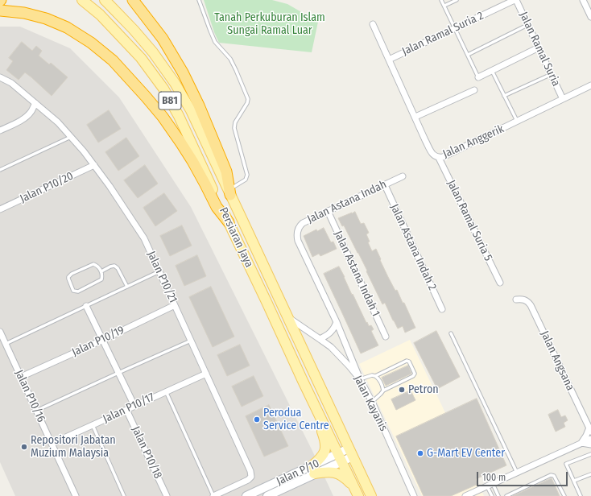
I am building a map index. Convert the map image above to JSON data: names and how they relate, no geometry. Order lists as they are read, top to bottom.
{
  "streets": {
    "main road": ["B81", "Persiaran Jaya"],
    "street": [
      "Jalan Ramal Suria 2",
      "Jalan Ramal Suria",
      "Jalan Anggerik",
      "Jalan P10/20",
      "Jalan Astana Indah",
      "Jalan Ramal Suria 5",
      "Jalan Astana Indah 2",
      "Jalan Astana Indah 1",
      "Jalan P10/21",
      "Jalan P10/19",
      "Jalan Angsana",
      "Jalan P10/16",
      "Jalan Kayanis",
      "Jalan P10/17",
      "Jalan P10/18",
      "Jalan P/10"
    ]
  },
  "crossings": [
    ["Jalan Ramal Suria 2", "Jalan Ramal Suria"],
    ["Jalan Ramal Suria 2", "Jalan Anggerik"],
    ["Jalan Ramal Suria", "Jalan Anggerik"],
    ["Jalan Anggerik", "Jalan Ramal Suria 5"],
    ["Jalan P10/20", "Jalan P10/21"],
    ["Jalan Astana Indah", "Jalan Astana Indah 2"],
    ["Jalan Astana Indah", "Jalan Astana Indah 1"],
    ["Jalan Astana Indah", "Jalan Kayanis"],
    ["Persiaran Jaya", "Jalan Kayanis"],
    ["Persiaran Jaya", "Jalan P/10"],
    ["Jalan P10/21", "Jalan P10/19"],
    ["Jalan P10/21", "Jalan P10/17"],
    ["Jalan P10/19", "Jalan P10/16"],
    ["Jalan P10/16", "Jalan P10/17"],
    ["Jalan P10/17", "Jalan P10/18"]
  ],
  "parks": ["Tanah Perkuburan Islam Sungai Ramal Luar"],
  "places": [
    "Petron",
    "Perodua Service Centre",
    "Repositori Jabatan Muzium Malaysia",
    "G-Mart EV Center"
  ],
  "scale_bar": "100 m"
}
